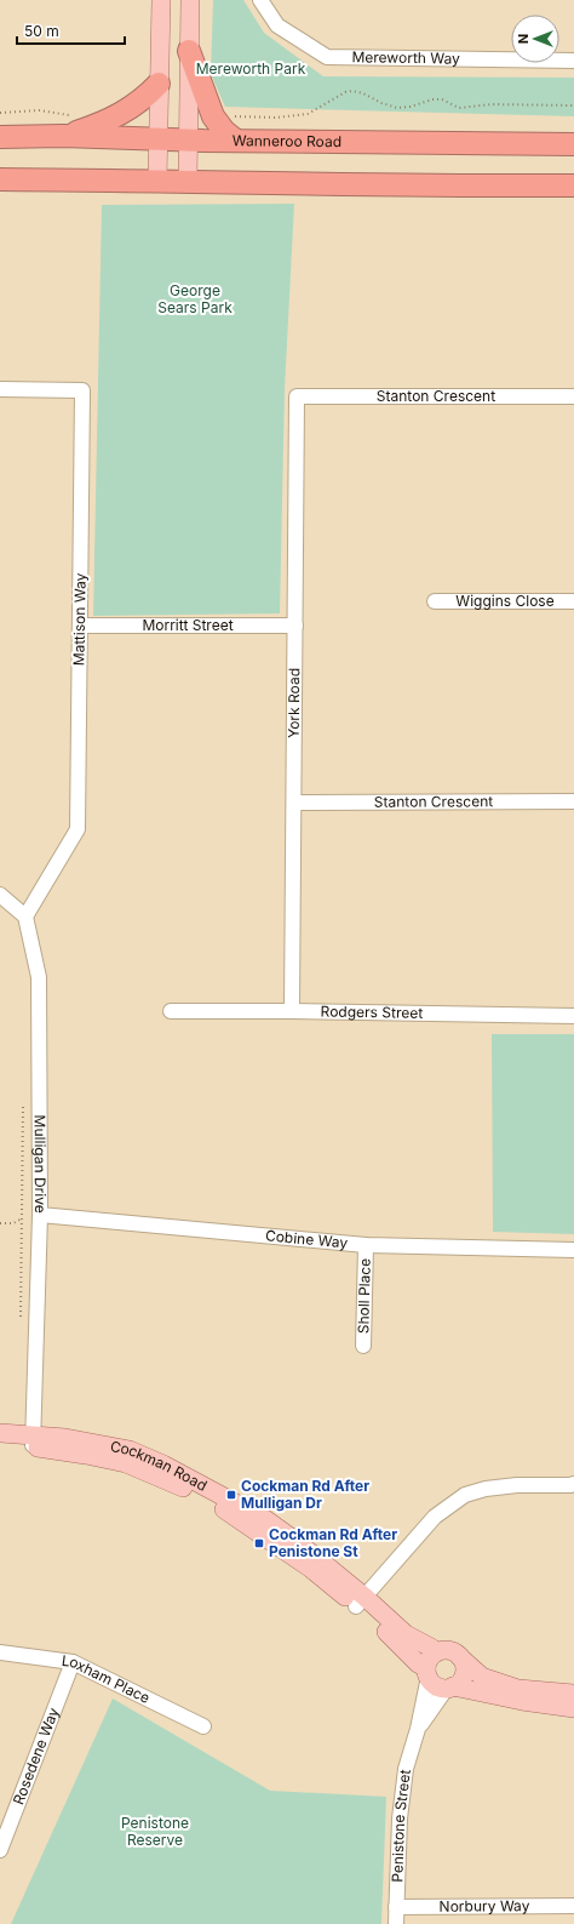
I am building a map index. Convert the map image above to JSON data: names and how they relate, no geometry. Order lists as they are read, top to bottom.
{
  "streets": {
    "highway": ["Wanneroo Road"],
    "main road": ["Cockman Road"],
    "street": [
      "Mereworth Way",
      "Stanton Crescent",
      "Wiggins Close",
      "Mattison Way",
      "Morritt Street",
      "York Road",
      "Rodgers Street",
      "Mulligan Drive",
      "Cobine Way",
      "Sholl Place",
      "Loxham Place",
      "Rosedene Way",
      "Penistone Street",
      "Norbury Way"
    ]
  },
  "crossings": [
    ["Stanton Crescent", "York Road"],
    ["Mattison Way", "Morritt Street"],
    ["Mattison Way", "Mulligan Drive"],
    ["Morritt Street", "York Road"],
    ["York Road", "Rodgers Street"],
    ["Mulligan Drive", "Cobine Way"],
    ["Mulligan Drive", "Cockman Road"],
    ["Cobine Way", "Sholl Place"],
    ["Cockman Road", "Penistone Street"],
    ["Loxham Place", "Rosedene Way"],
    ["Penistone Street", "Norbury Way"]
  ],
  "parks": ["Mereworth Park", "George Sears Park", "Penistone Reserve"],
  "places": {
    "transit": ["Cockman Rd After Mulligan Dr", "Cockman Rd After Penistone St"]
  },
  "scale_bar": "50 m",
  "north": "left"
}
